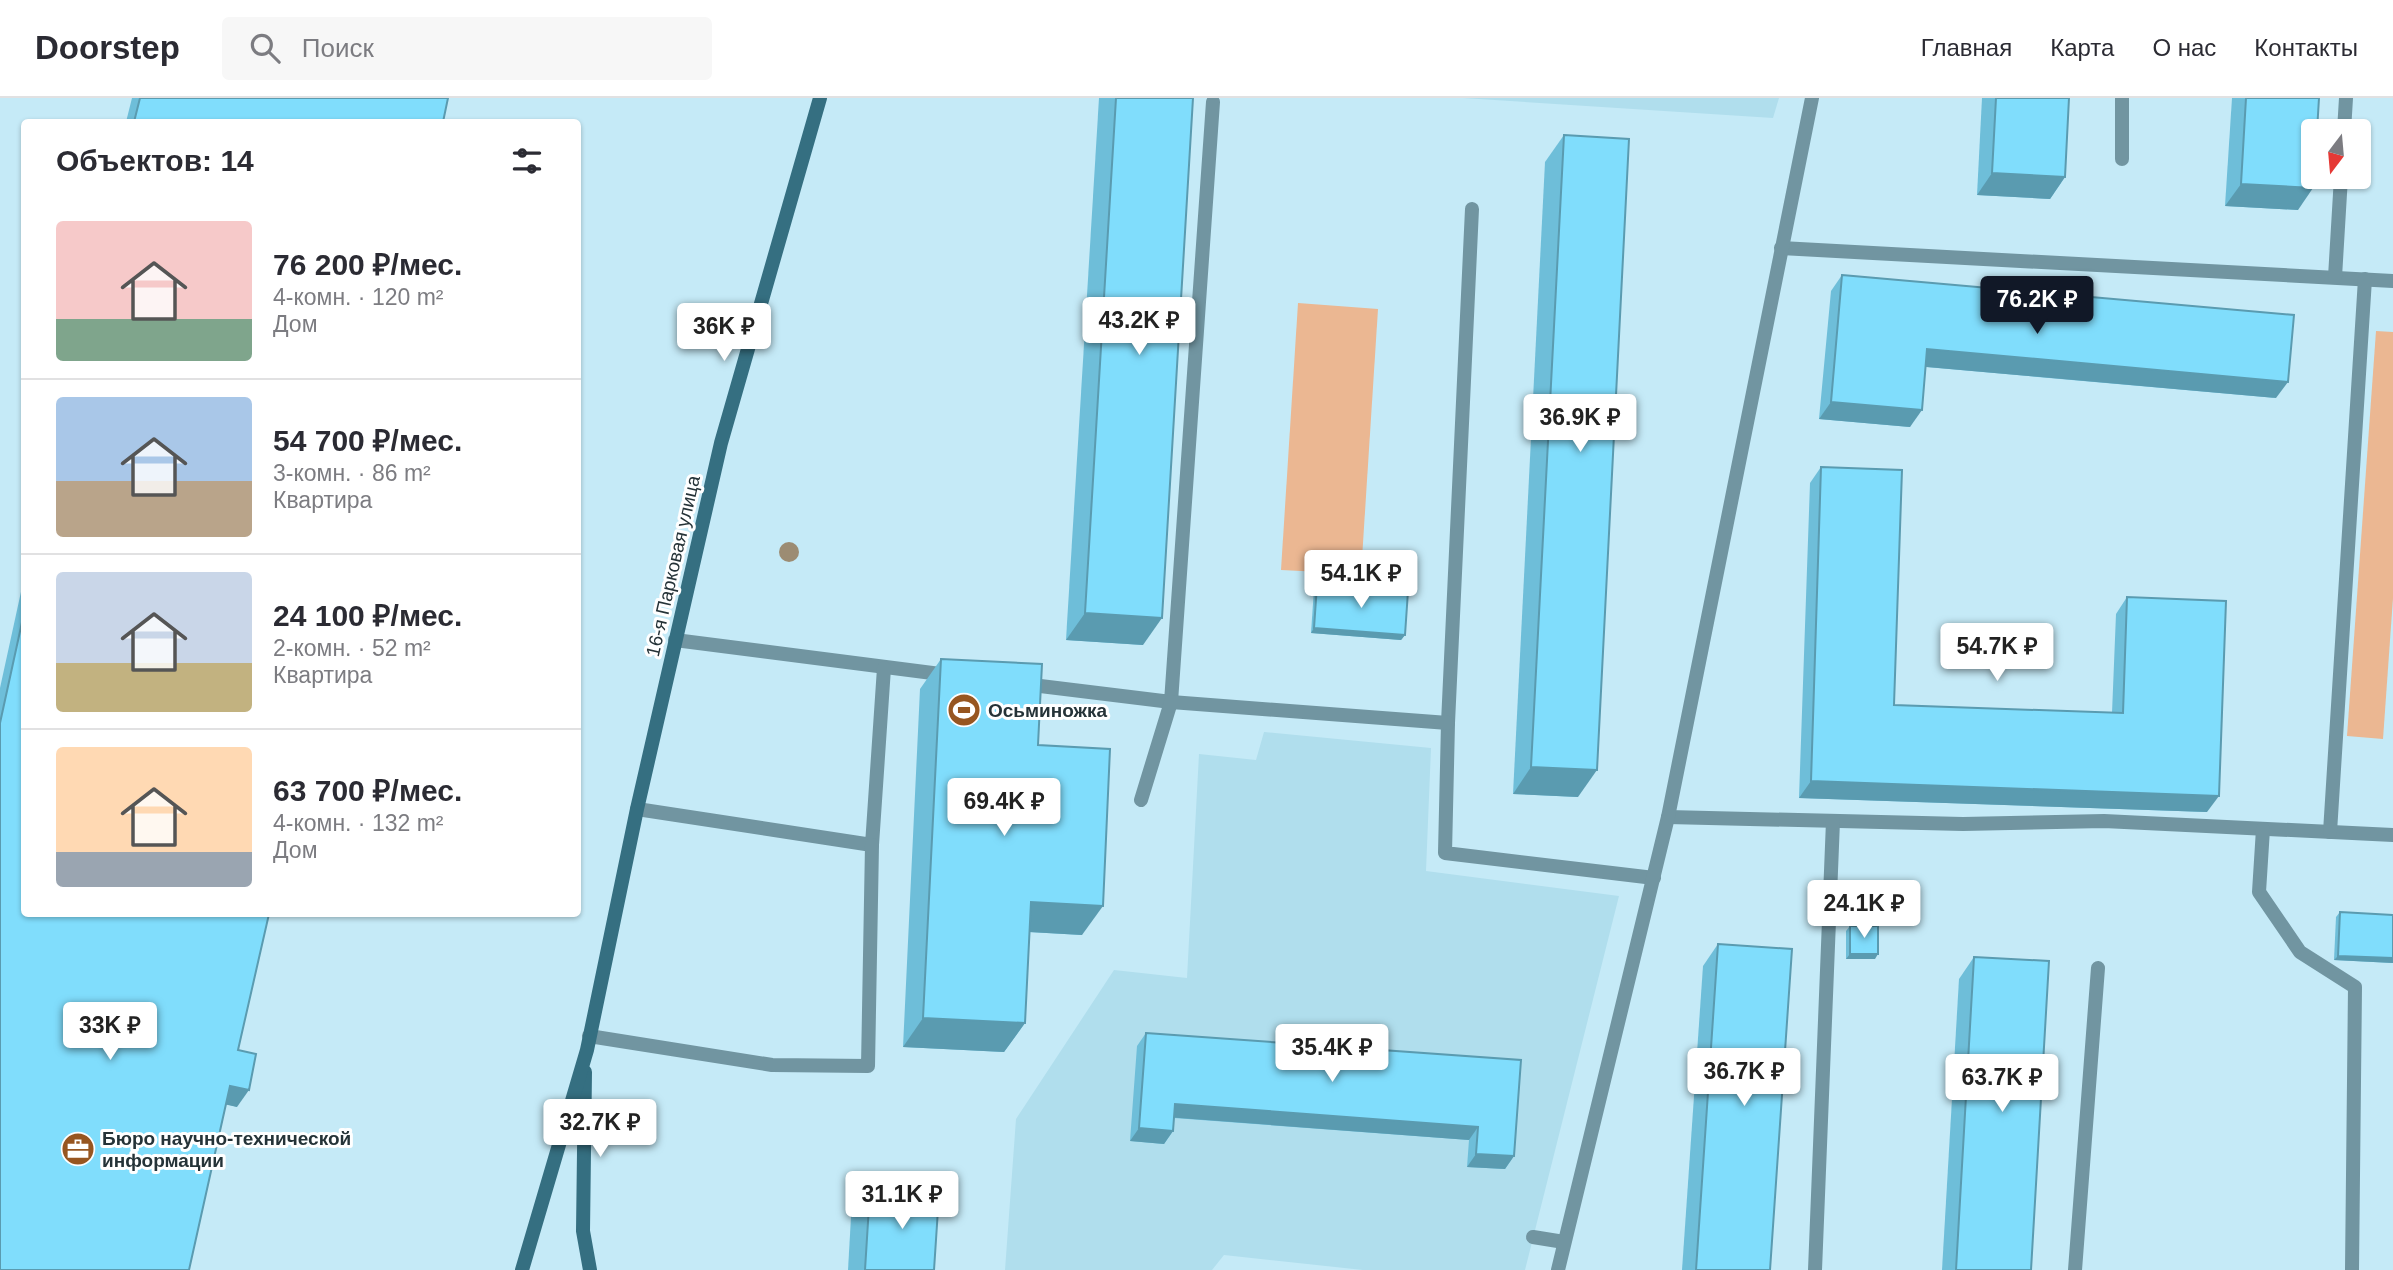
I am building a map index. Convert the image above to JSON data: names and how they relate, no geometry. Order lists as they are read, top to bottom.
{
  "streets": {
    "main road": ["16-я Парковая улица"]
  },
  "places": {
    "sports": ["Осьминожка"],
    "office": ["Бюро научно-технической информации"]
  },
  "north": "bottom",
  "page": {
    "header": "Doorstep",
    "search": "Поиск",
    "nav": [
      "Главная",
      "Карта",
      "О нас",
      "Контакты"
    ],
    "heading": "Объектов: 14",
    "list": [
      {
        "name": "76 200 ₽/мес.",
        "note": "4-комн. · 120 m² · Дом"
      },
      {
        "name": "54 700 ₽/мес.",
        "note": "3-комн. · 86 m² · Квартира"
      },
      {
        "name": "24 100 ₽/мес.",
        "note": "2-комн. · 52 m² · Квартира"
      },
      {
        "name": "63 700 ₽/мес.",
        "note": "4-комн. · 132 m² · Дом"
      }
    ],
    "price": [
      "76.2K ₽",
      "43.2K ₽",
      "36K ₽",
      "36.9K ₽",
      "54.1K ₽",
      "54.7K ₽",
      "69.4K ₽",
      "24.1K ₽",
      "33K ₽",
      "35.4K ₽",
      "36.7K ₽",
      "63.7K ₽",
      "32.7K ₽",
      "31.1K ₽"
    ]
  }
}
